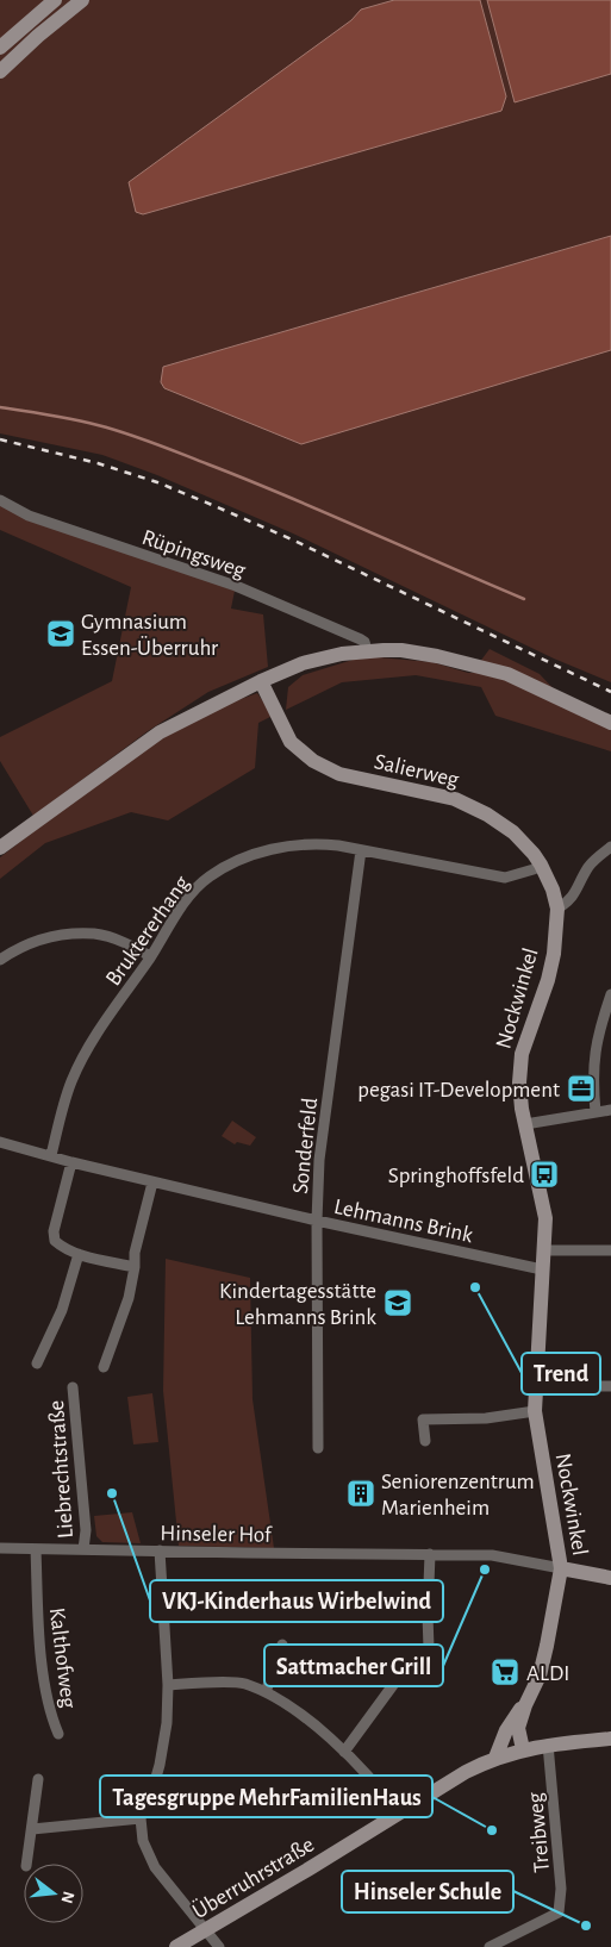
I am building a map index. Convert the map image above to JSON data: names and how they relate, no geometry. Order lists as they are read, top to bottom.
{
  "streets": {
    "street": [
      "Rüpingsweg",
      "Salierweg",
      "Bruktererhang",
      "Nockwinkel",
      "Sonderfeld",
      "Lehmanns Brink",
      "Liebrechtstraße",
      "Hinseler Hof",
      "Kalthofweg",
      "Treibweg",
      "Überruhrstraße"
    ]
  },
  "crossings": [
    ["Salierweg", "Bruktererhang"],
    ["Salierweg", "Nockwinkel"],
    ["Bruktererhang", "Sonderfeld"],
    ["Bruktererhang", "Lehmanns Brink"],
    ["Nockwinkel", "Lehmanns Brink"],
    ["Nockwinkel", "Hinseler Hof"],
    ["Nockwinkel", "Überruhrstraße"],
    ["Sonderfeld", "Lehmanns Brink"],
    ["Liebrechtstraße", "Hinseler Hof"],
    ["Hinseler Hof", "Kalthofweg"],
    ["Treibweg", "Überruhrstraße"]
  ],
  "places": {
    "school or university": ["Gymnasium Essen-Überruhr", "Kindertagesstätte Lehmanns Brink"],
    "office": ["pegasi IT-Development"],
    "bus stop": ["Springhoffsfeld"],
    "other": [
      "Trend",
      "VKJ-Kinderhaus Wirbelwind",
      "Sattmacher Grill",
      "Tagesgruppe MehrFamilienHaus",
      "Hinseler Schule"
    ],
    "building": ["Seniorenzentrum Marienheim"],
    "supermarket": ["ALDI"]
  },
  "north": "right"
}
